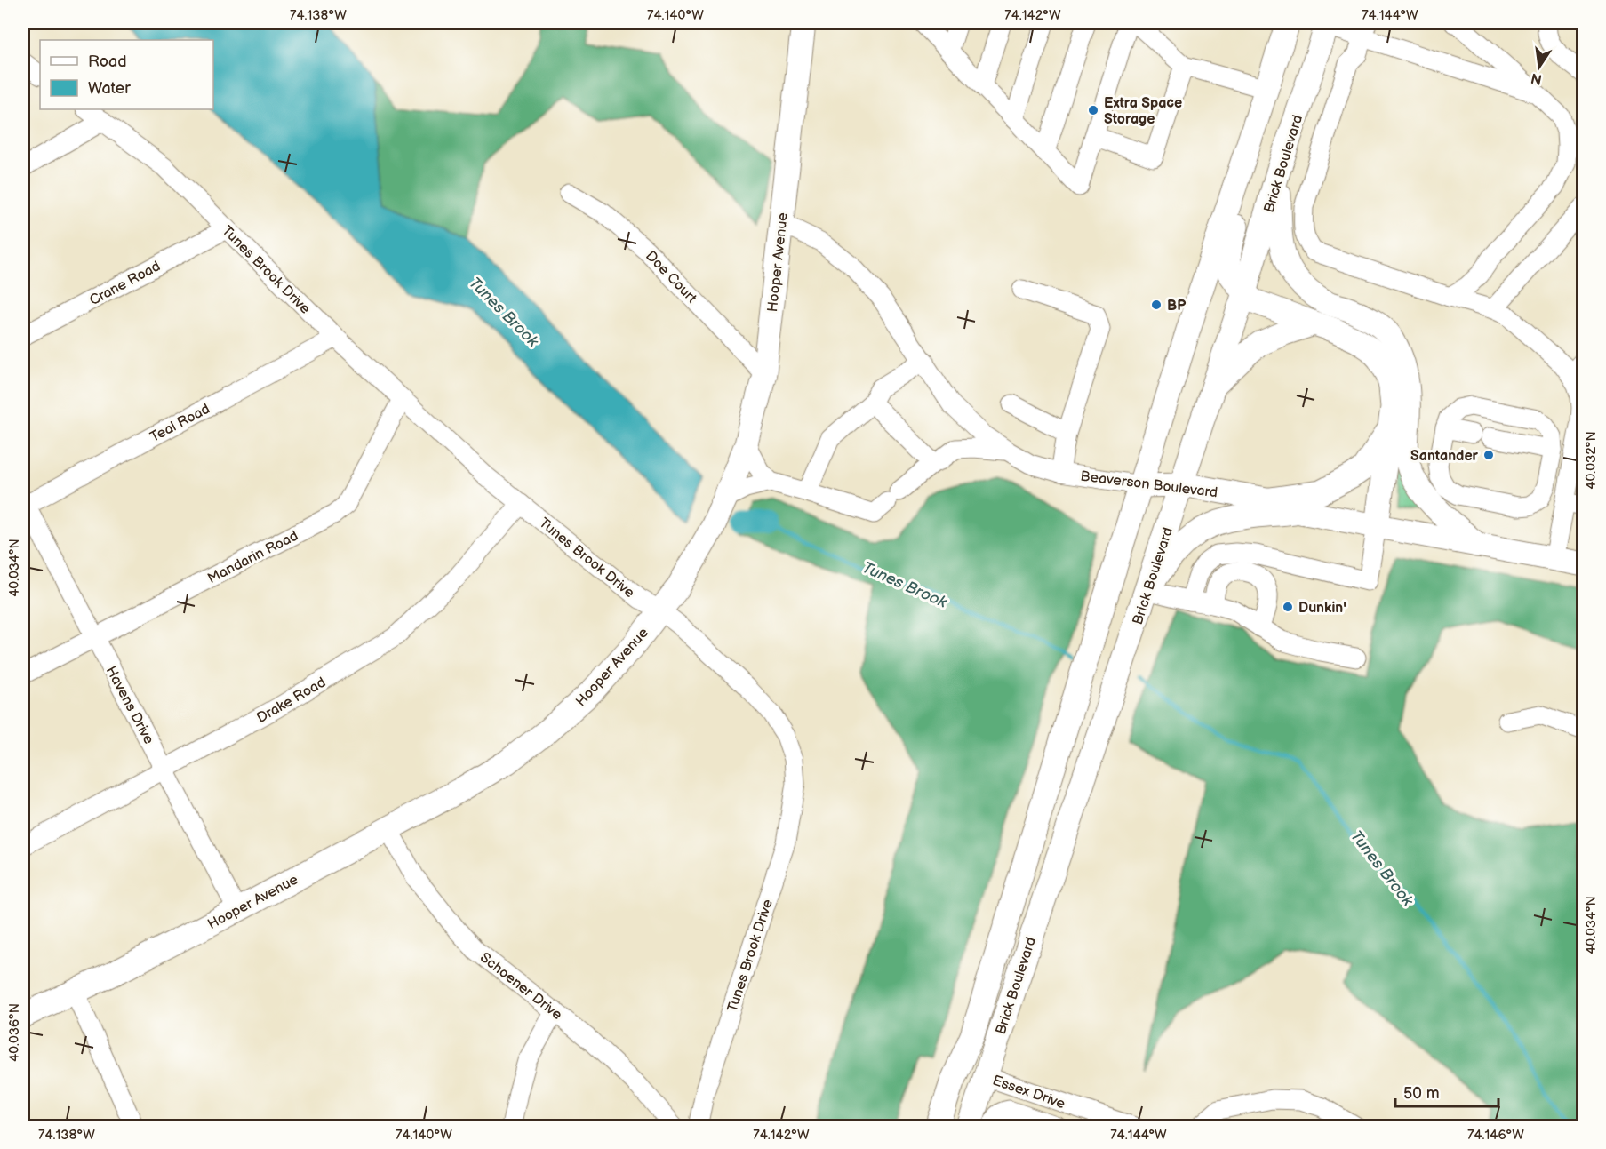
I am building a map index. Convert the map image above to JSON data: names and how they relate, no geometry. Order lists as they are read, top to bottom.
{
  "streets": {
    "main road": ["Brick Boulevard", "Hooper Avenue", "Beaverson Boulevard"],
    "street": [
      "Tunes Brook Drive",
      "Doe Court",
      "Crane Road",
      "Teal Road",
      "Mandarin Road",
      "Drake Road",
      "Havens Drive",
      "Schoener Drive",
      "Essex Drive"
    ]
  },
  "crossings": [
    ["Brick Boulevard", "Beaverson Boulevard"],
    ["Brick Boulevard", "Essex Drive"],
    ["Hooper Avenue", "Tunes Brook Drive"],
    ["Hooper Avenue", "Doe Court"],
    ["Hooper Avenue", "Beaverson Boulevard"],
    ["Hooper Avenue", "Havens Drive"],
    ["Hooper Avenue", "Schoener Drive"],
    ["Tunes Brook Drive", "Crane Road"],
    ["Tunes Brook Drive", "Teal Road"],
    ["Tunes Brook Drive", "Mandarin Road"],
    ["Tunes Brook Drive", "Drake Road"],
    ["Teal Road", "Havens Drive"],
    ["Mandarin Road", "Havens Drive"],
    ["Drake Road", "Havens Drive"]
  ],
  "water": ["Tunes Brook"],
  "places": [
    "Extra Space Storage",
    "BP",
    "Santander",
    "Dunkin'"
  ],
  "legend": ["Road", "Water"],
  "scale_bar": "50 m",
  "north": "bottom",
  "coordinates": [
    "74.138°W",
    "74.140°W",
    "74.142°W",
    "74.144°W",
    "40.032°N",
    "40.034°N",
    "40.036°N",
    "74.146°W"
  ]
}
